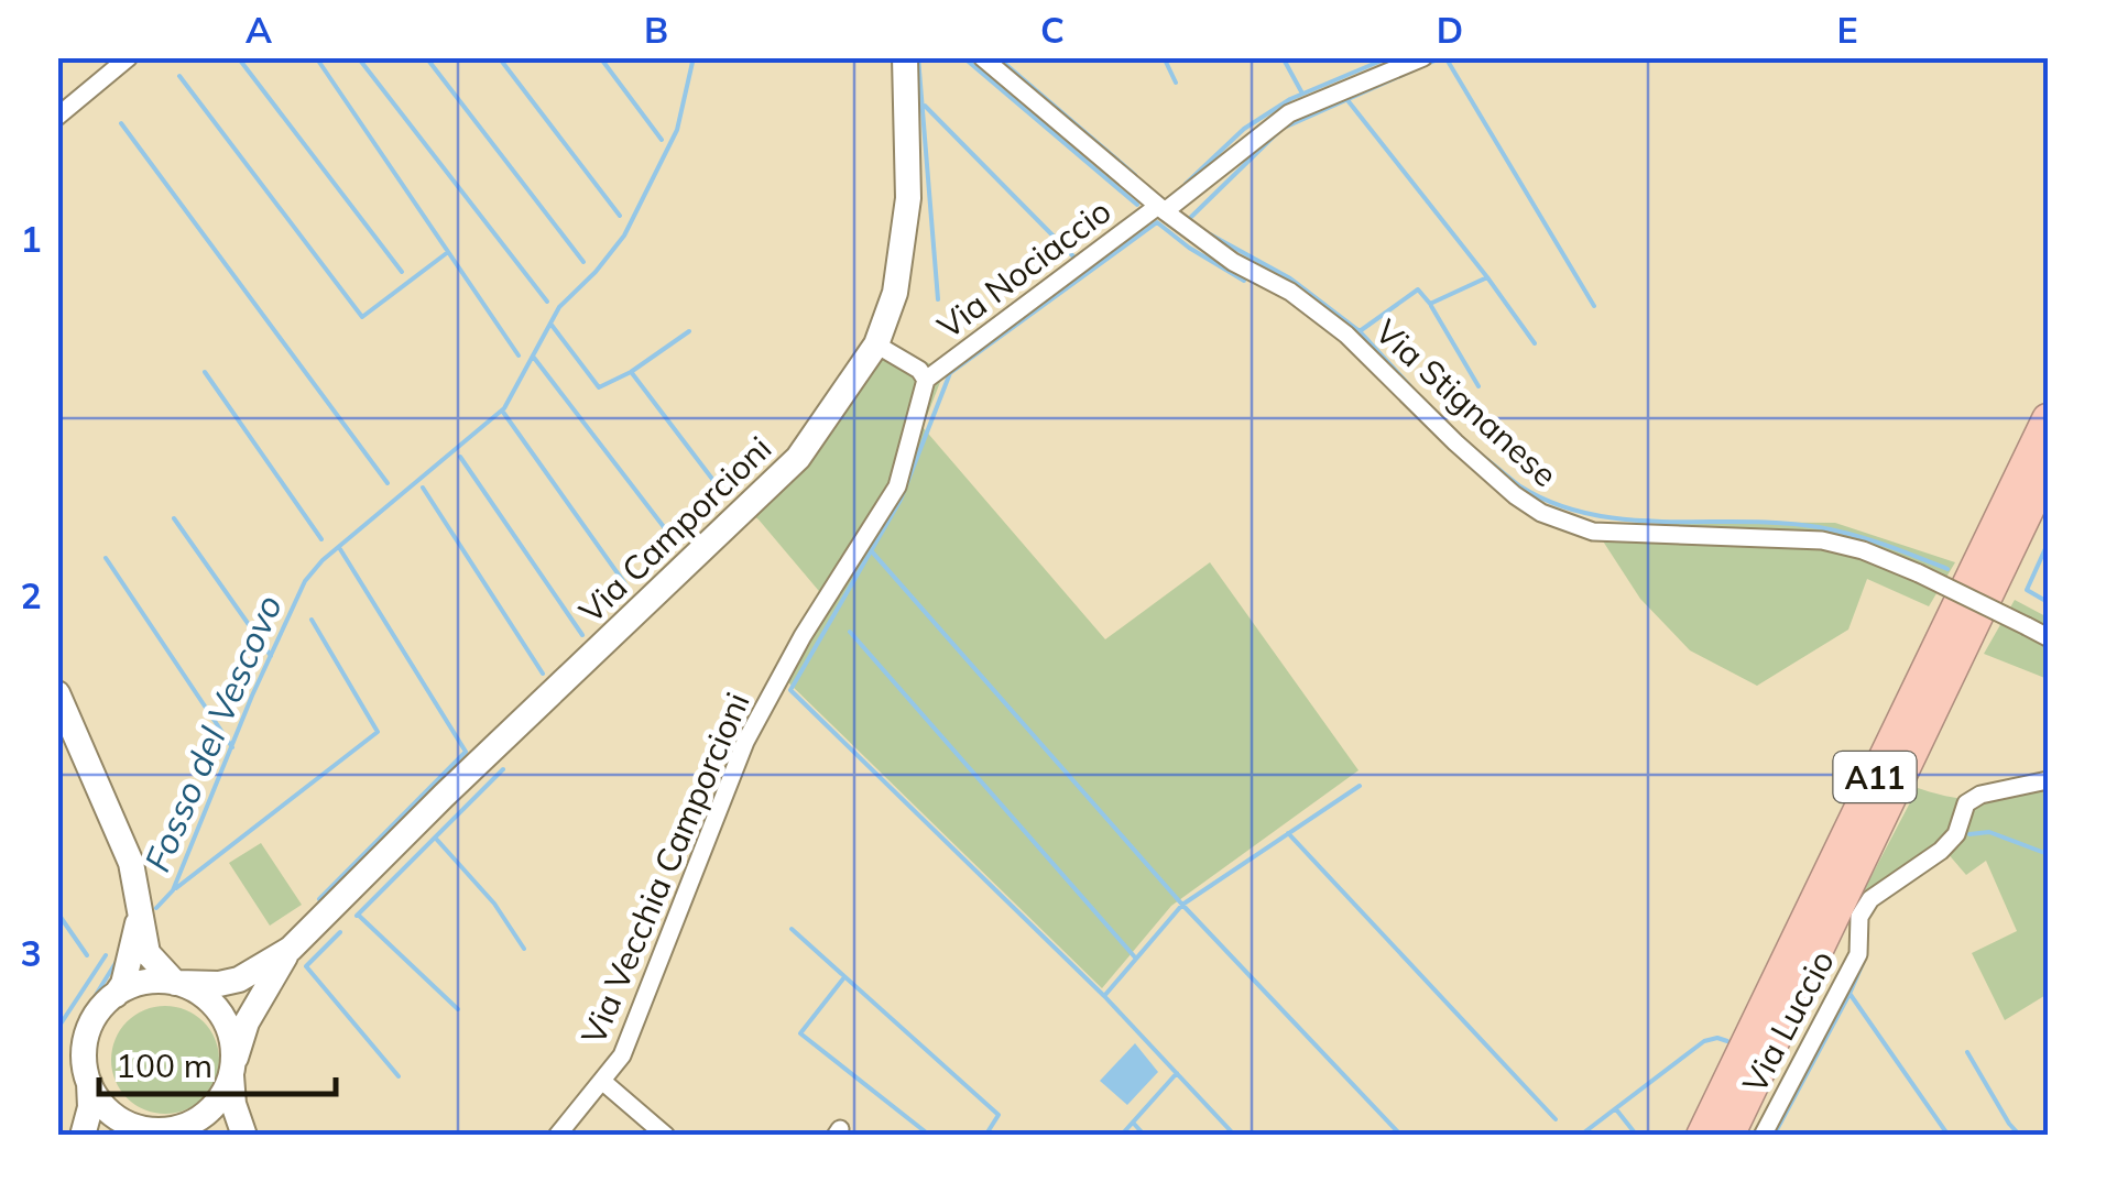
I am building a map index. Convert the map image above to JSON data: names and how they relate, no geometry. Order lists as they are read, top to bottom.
{
  "streets": {
    "highway": ["A11"],
    "main road": ["Via Camporcioni"],
    "street": [
      "Via Nociaccio",
      "Via Stignanese",
      "Via Vecchia Camporcioni",
      "Via Luccio"
    ]
  },
  "crossings": [
    ["Via Nociaccio", "Via Stignanese"],
    ["Via Nociaccio", "Via Vecchia Camporcioni"]
  ],
  "water": ["Fosso del Vescovo"],
  "scale_bar": "100 m",
  "grid": {
    "columns": [
      "A",
      "B",
      "C",
      "D",
      "E"
    ],
    "rows": ["1", "2", "3"]
  }
}
